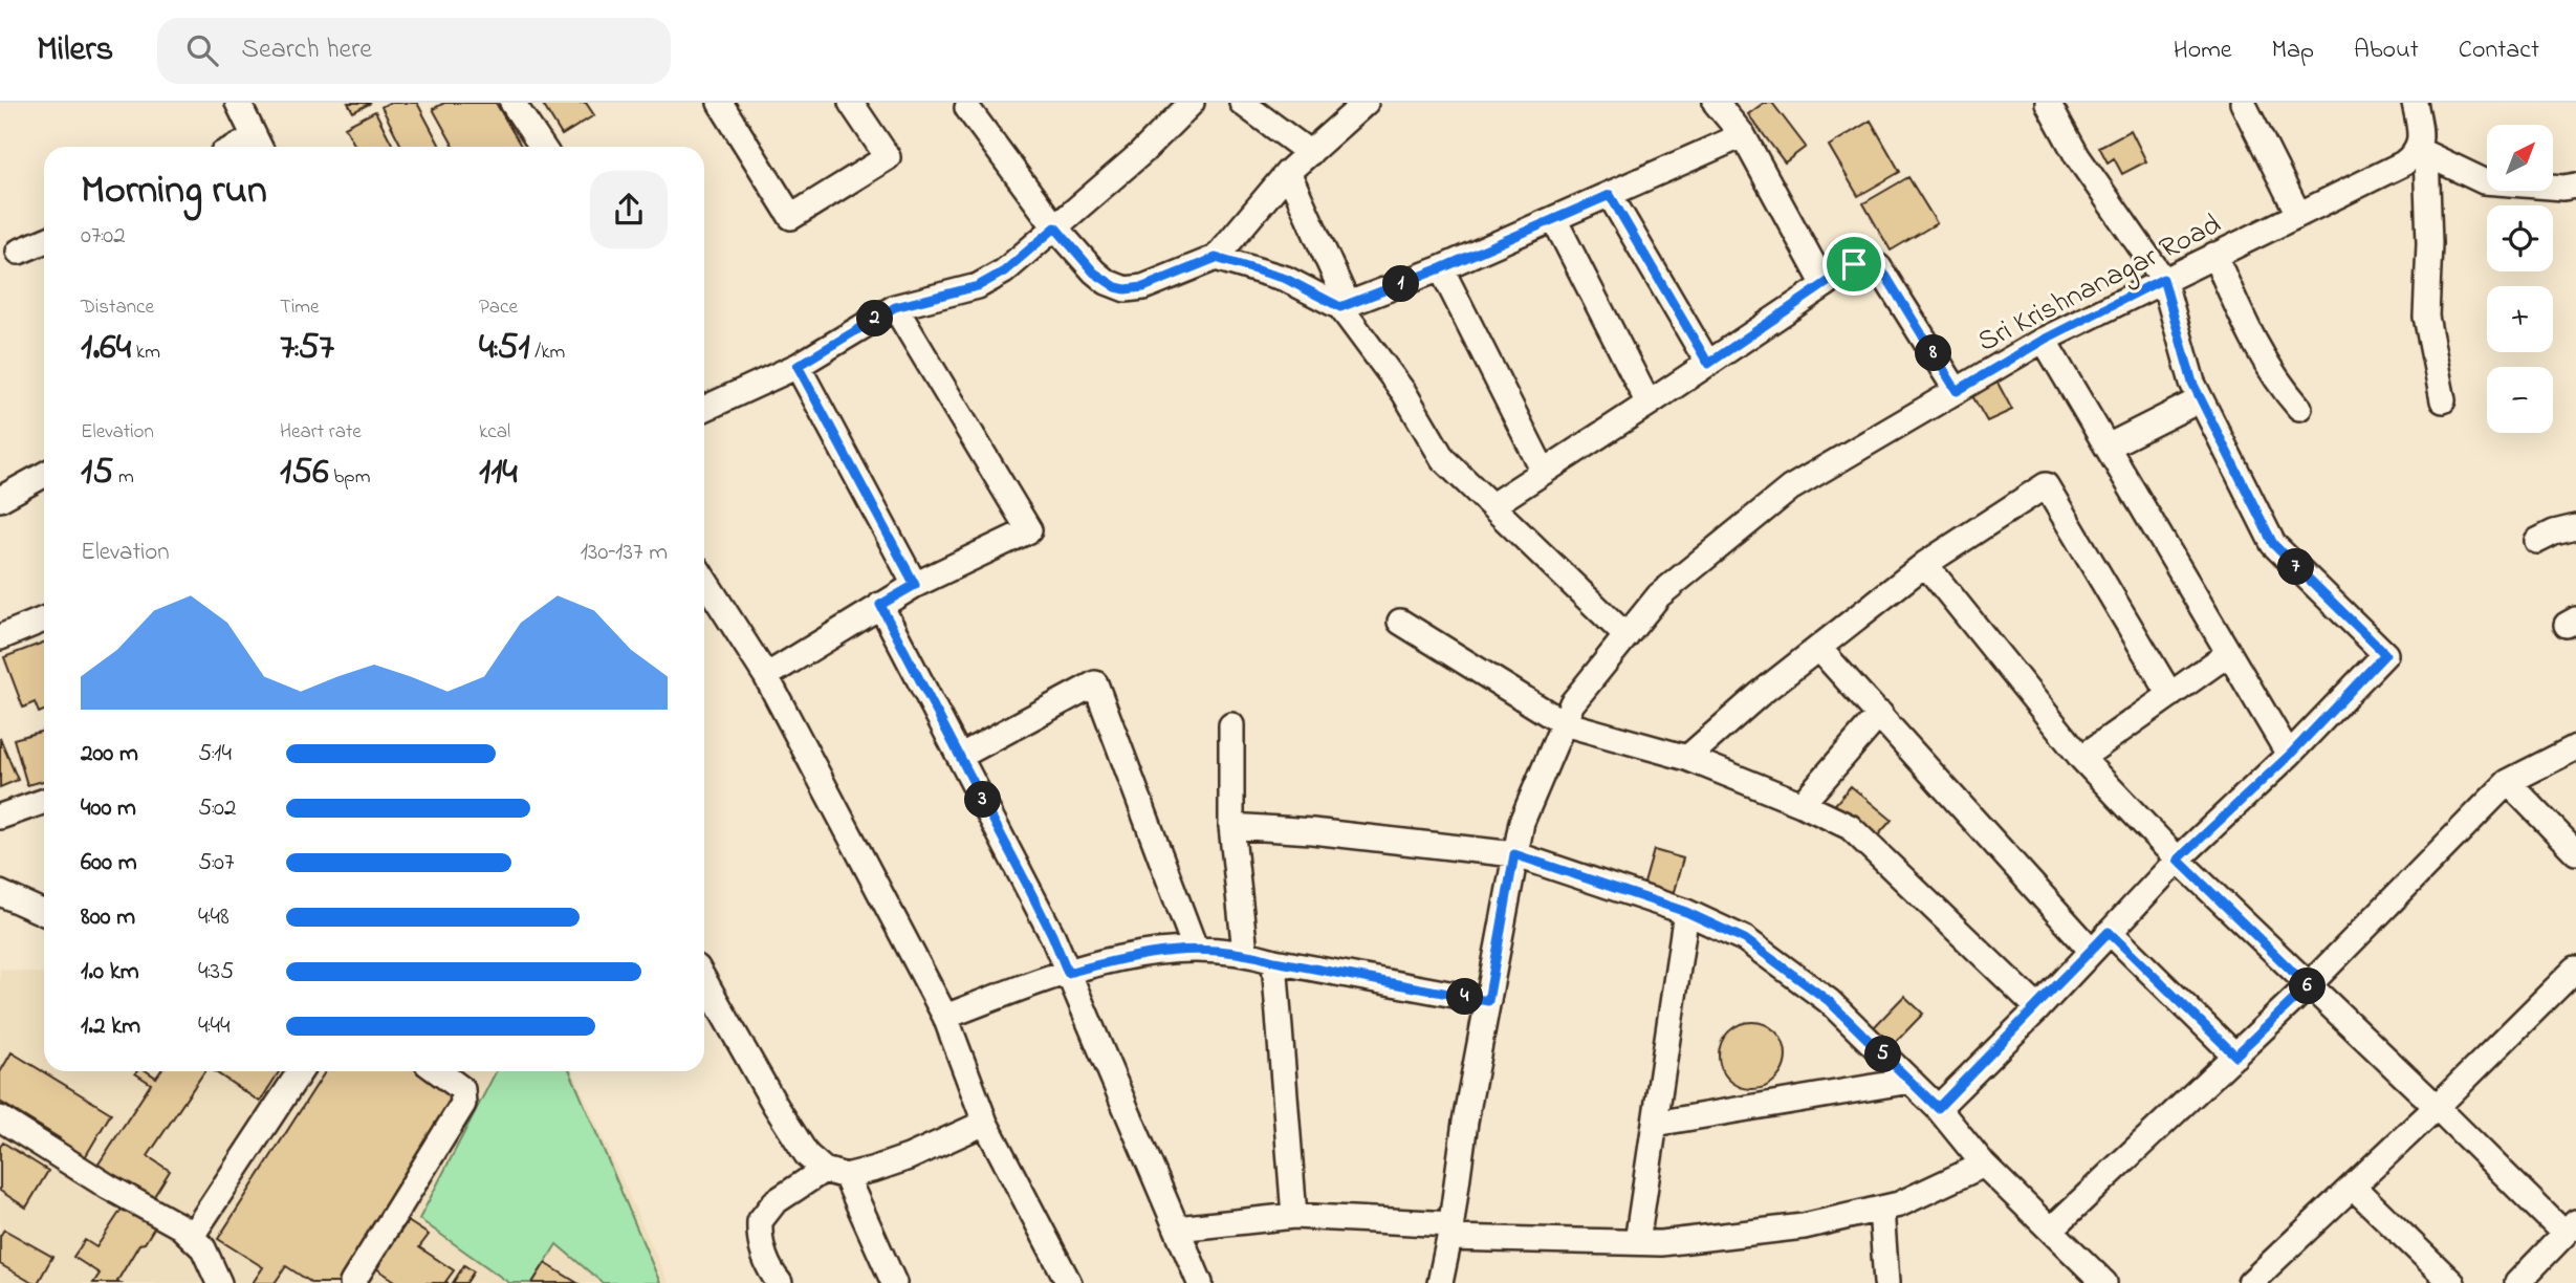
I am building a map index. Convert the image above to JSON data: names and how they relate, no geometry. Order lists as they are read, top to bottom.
{
  "streets": {
    "street": ["Sri Krishnanagar Road"]
  },
  "north": "top right",
  "page": {
    "header": "Milers",
    "search": "Search here",
    "nav": [
      "Home",
      "Map",
      "About",
      "Contact"
    ],
    "map_buttons": ["+", "−"],
    "heading": ["Morning run", "07:02"],
    "pins": [
      "1",
      "2",
      "8",
      "7",
      "3",
      "6",
      "4",
      "5"
    ],
    "stats": [
      ["Distance", "1.64 km"],
      ["Time", "7:57"],
      ["Pace", "4:51 /km"],
      ["Elevation", "15 m"],
      ["Heart rate", "156 bpm"],
      ["kcal", "114"]
    ],
    "chart": ["Elevation", "130–137 m"],
    "list": [
      {
        "name": "200 m",
        "note": "5:14"
      },
      {
        "name": "400 m",
        "note": "5:02"
      },
      {
        "name": "600 m",
        "note": "5:07"
      },
      {
        "name": "800 m",
        "note": "4:48"
      },
      {
        "name": "1.0 km",
        "note": "4:35"
      },
      {
        "name": "1.2 km",
        "note": "4:44"
      }
    ]
  }
}
